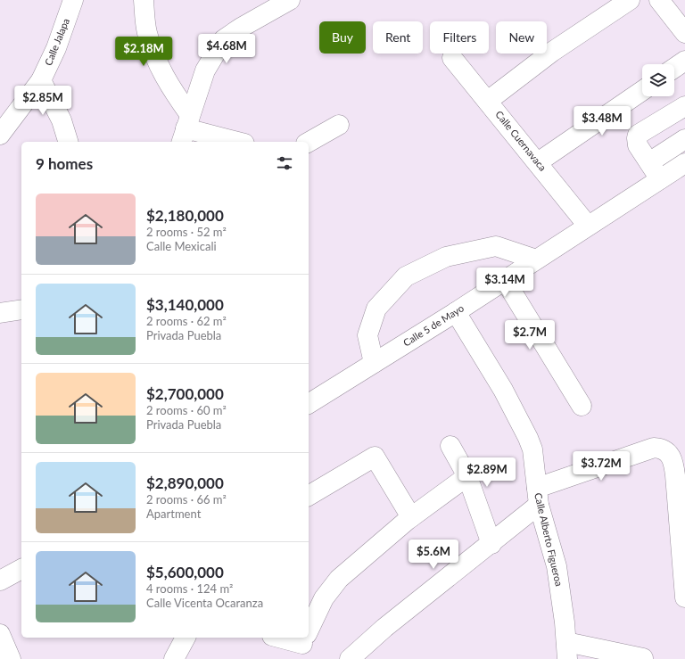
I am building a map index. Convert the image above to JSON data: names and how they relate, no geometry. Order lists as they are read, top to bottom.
{
  "streets": {
    "street": [
      "Calle Jalapa",
      "Calle Cuernavaca",
      "Calle 5 de Mayo",
      "Calle Alberto Figueroa"
    ]
  },
  "crossings": [
    ["Calle Cuernavaca", "Calle 5 de Mayo"],
    ["Calle 5 de Mayo", "Calle Alberto Figueroa"]
  ],
  "page": {
    "chip": [
      "Buy",
      "Rent",
      "Filters",
      "New"
    ],
    "price": [
      "$4.68M",
      "$2.18M",
      "$2.85M",
      "$3.48M",
      "$3.14M",
      "$2.7M",
      "$3.72M",
      "$2.89M",
      "$5.6M"
    ],
    "heading": "9 homes",
    "list": [
      {
        "name": "$2,180,000",
        "note": "2 rooms · 52 m² · Calle Mexicali"
      },
      {
        "name": "$3,140,000",
        "note": "2 rooms · 62 m² · Privada Puebla"
      },
      {
        "name": "$2,700,000",
        "note": "2 rooms · 60 m² · Privada Puebla"
      },
      {
        "name": "$2,890,000",
        "note": "2 rooms · 66 m² · Apartment"
      },
      {
        "name": "$5,600,000",
        "note": "4 rooms · 124 m² · Calle Vicenta Ocaranza"
      }
    ]
  }
}
